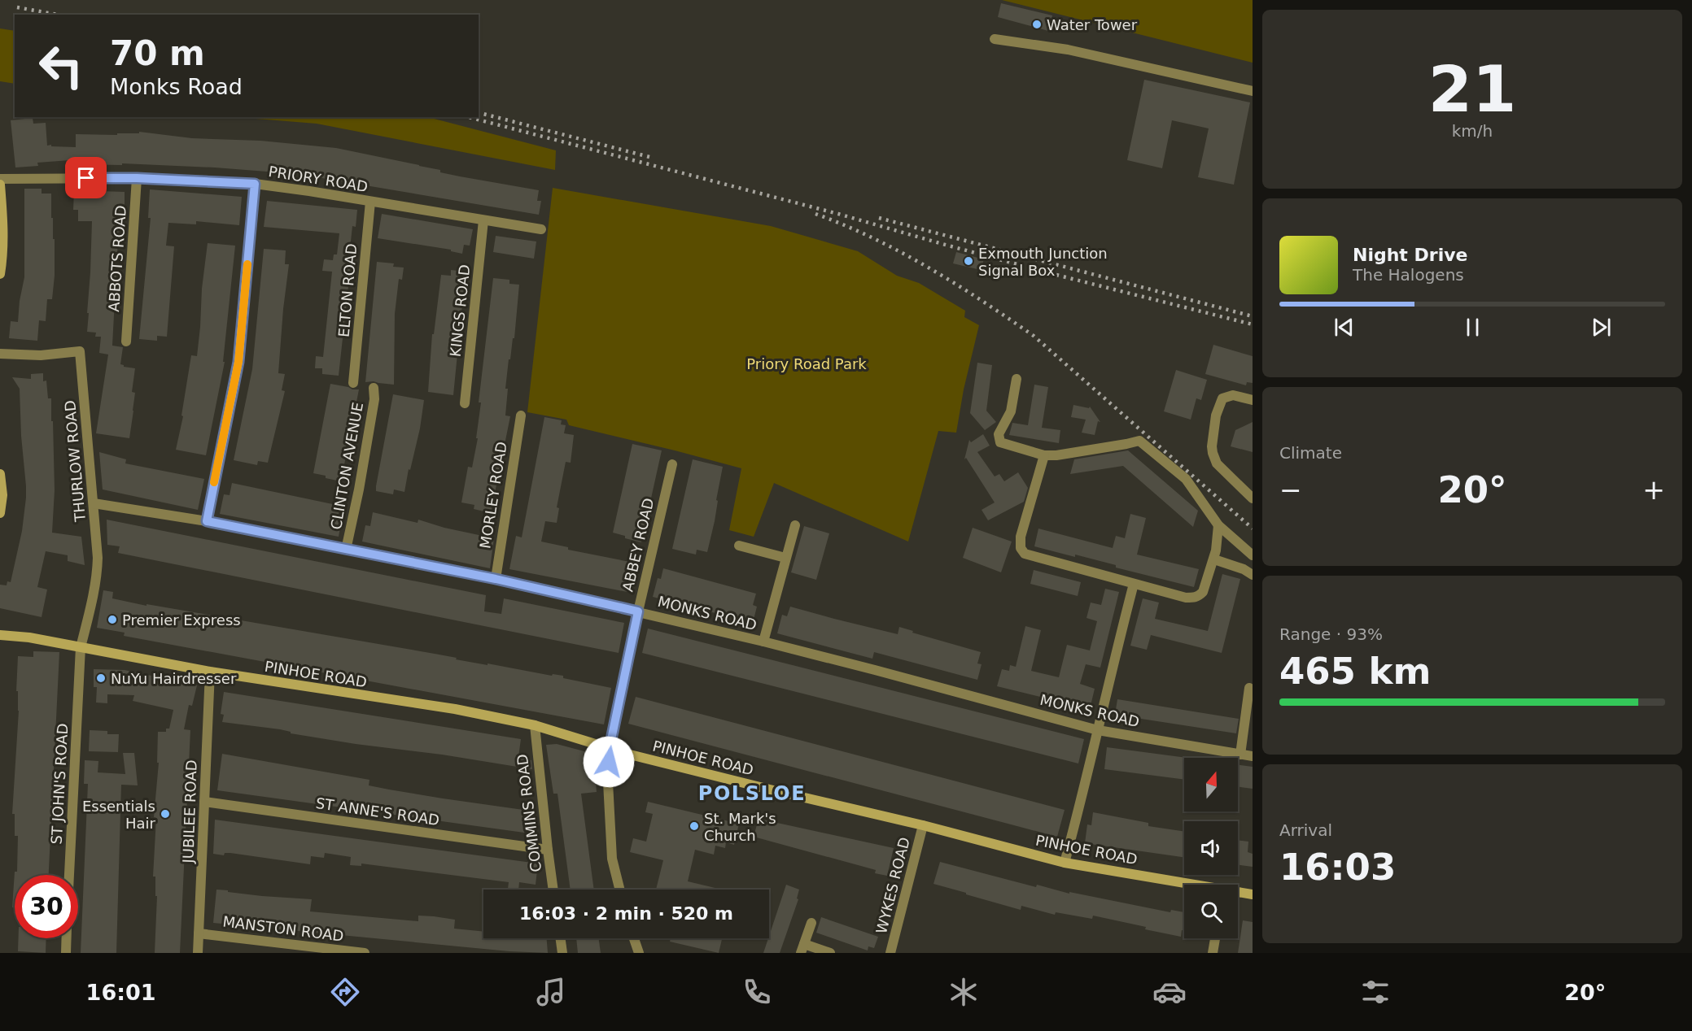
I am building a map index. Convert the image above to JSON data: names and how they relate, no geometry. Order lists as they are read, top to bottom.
{
  "streets": {
    "main road": ["PINHOE ROAD"],
    "street": [
      "PRIORY ROAD",
      "ABBOTS ROAD",
      "ELTON ROAD",
      "KINGS ROAD",
      "THURLOW ROAD",
      "CLINTON AVENUE",
      "MORLEY ROAD",
      "ABBEY ROAD",
      "MONKS ROAD",
      "ST JOHN'S ROAD",
      "JUBILEE ROAD",
      "ST ANNE'S ROAD",
      "COMMINS ROAD",
      "WYKES ROAD",
      "MANSTON ROAD"
    ]
  },
  "crossings": [
    ["PRIORY ROAD", "ABBOTS ROAD"],
    ["PRIORY ROAD", "ELTON ROAD"],
    ["PRIORY ROAD", "KINGS ROAD"],
    ["THURLOW ROAD", "MONKS ROAD"],
    ["THURLOW ROAD", "PINHOE ROAD"],
    ["THURLOW ROAD", "ST JOHN'S ROAD"],
    ["CLINTON AVENUE", "MONKS ROAD"],
    ["MORLEY ROAD", "MONKS ROAD"],
    ["ABBEY ROAD", "MONKS ROAD"],
    ["ABBEY ROAD", "PINHOE ROAD"],
    ["PINHOE ROAD", "ST JOHN'S ROAD"],
    ["PINHOE ROAD", "JUBILEE ROAD"],
    ["PINHOE ROAD", "COMMINS ROAD"],
    ["PINHOE ROAD", "WYKES ROAD"],
    ["JUBILEE ROAD", "ST ANNE'S ROAD"],
    ["JUBILEE ROAD", "MANSTON ROAD"],
    ["ST ANNE'S ROAD", "COMMINS ROAD"]
  ],
  "districts": ["POLSLOE"],
  "parks": ["Priory Road Park"],
  "places": [
    "Water Tower",
    "Exmouth Junction Signal Box",
    "Premier Express",
    "NuYu Hairdresser",
    "Essentials Hair",
    "St. Mark's Church"
  ],
  "north": "top",
  "page": {
    "tile": [
      ["21", "km/h"],
      "Climate",
      ["Range · 93%", "465 km"],
      ["Arrival", "16:03"]
    ],
    "turn": ["70 m", "Monks Road"],
    "song": ["Night Drive", "The Halogens"],
    "heat": ["−", "20°", "+"],
    "limit": "30",
    "trip": "16:03 · 2 min · 520 m",
    "tabs": ["16:01", "20°"]
  }
}
